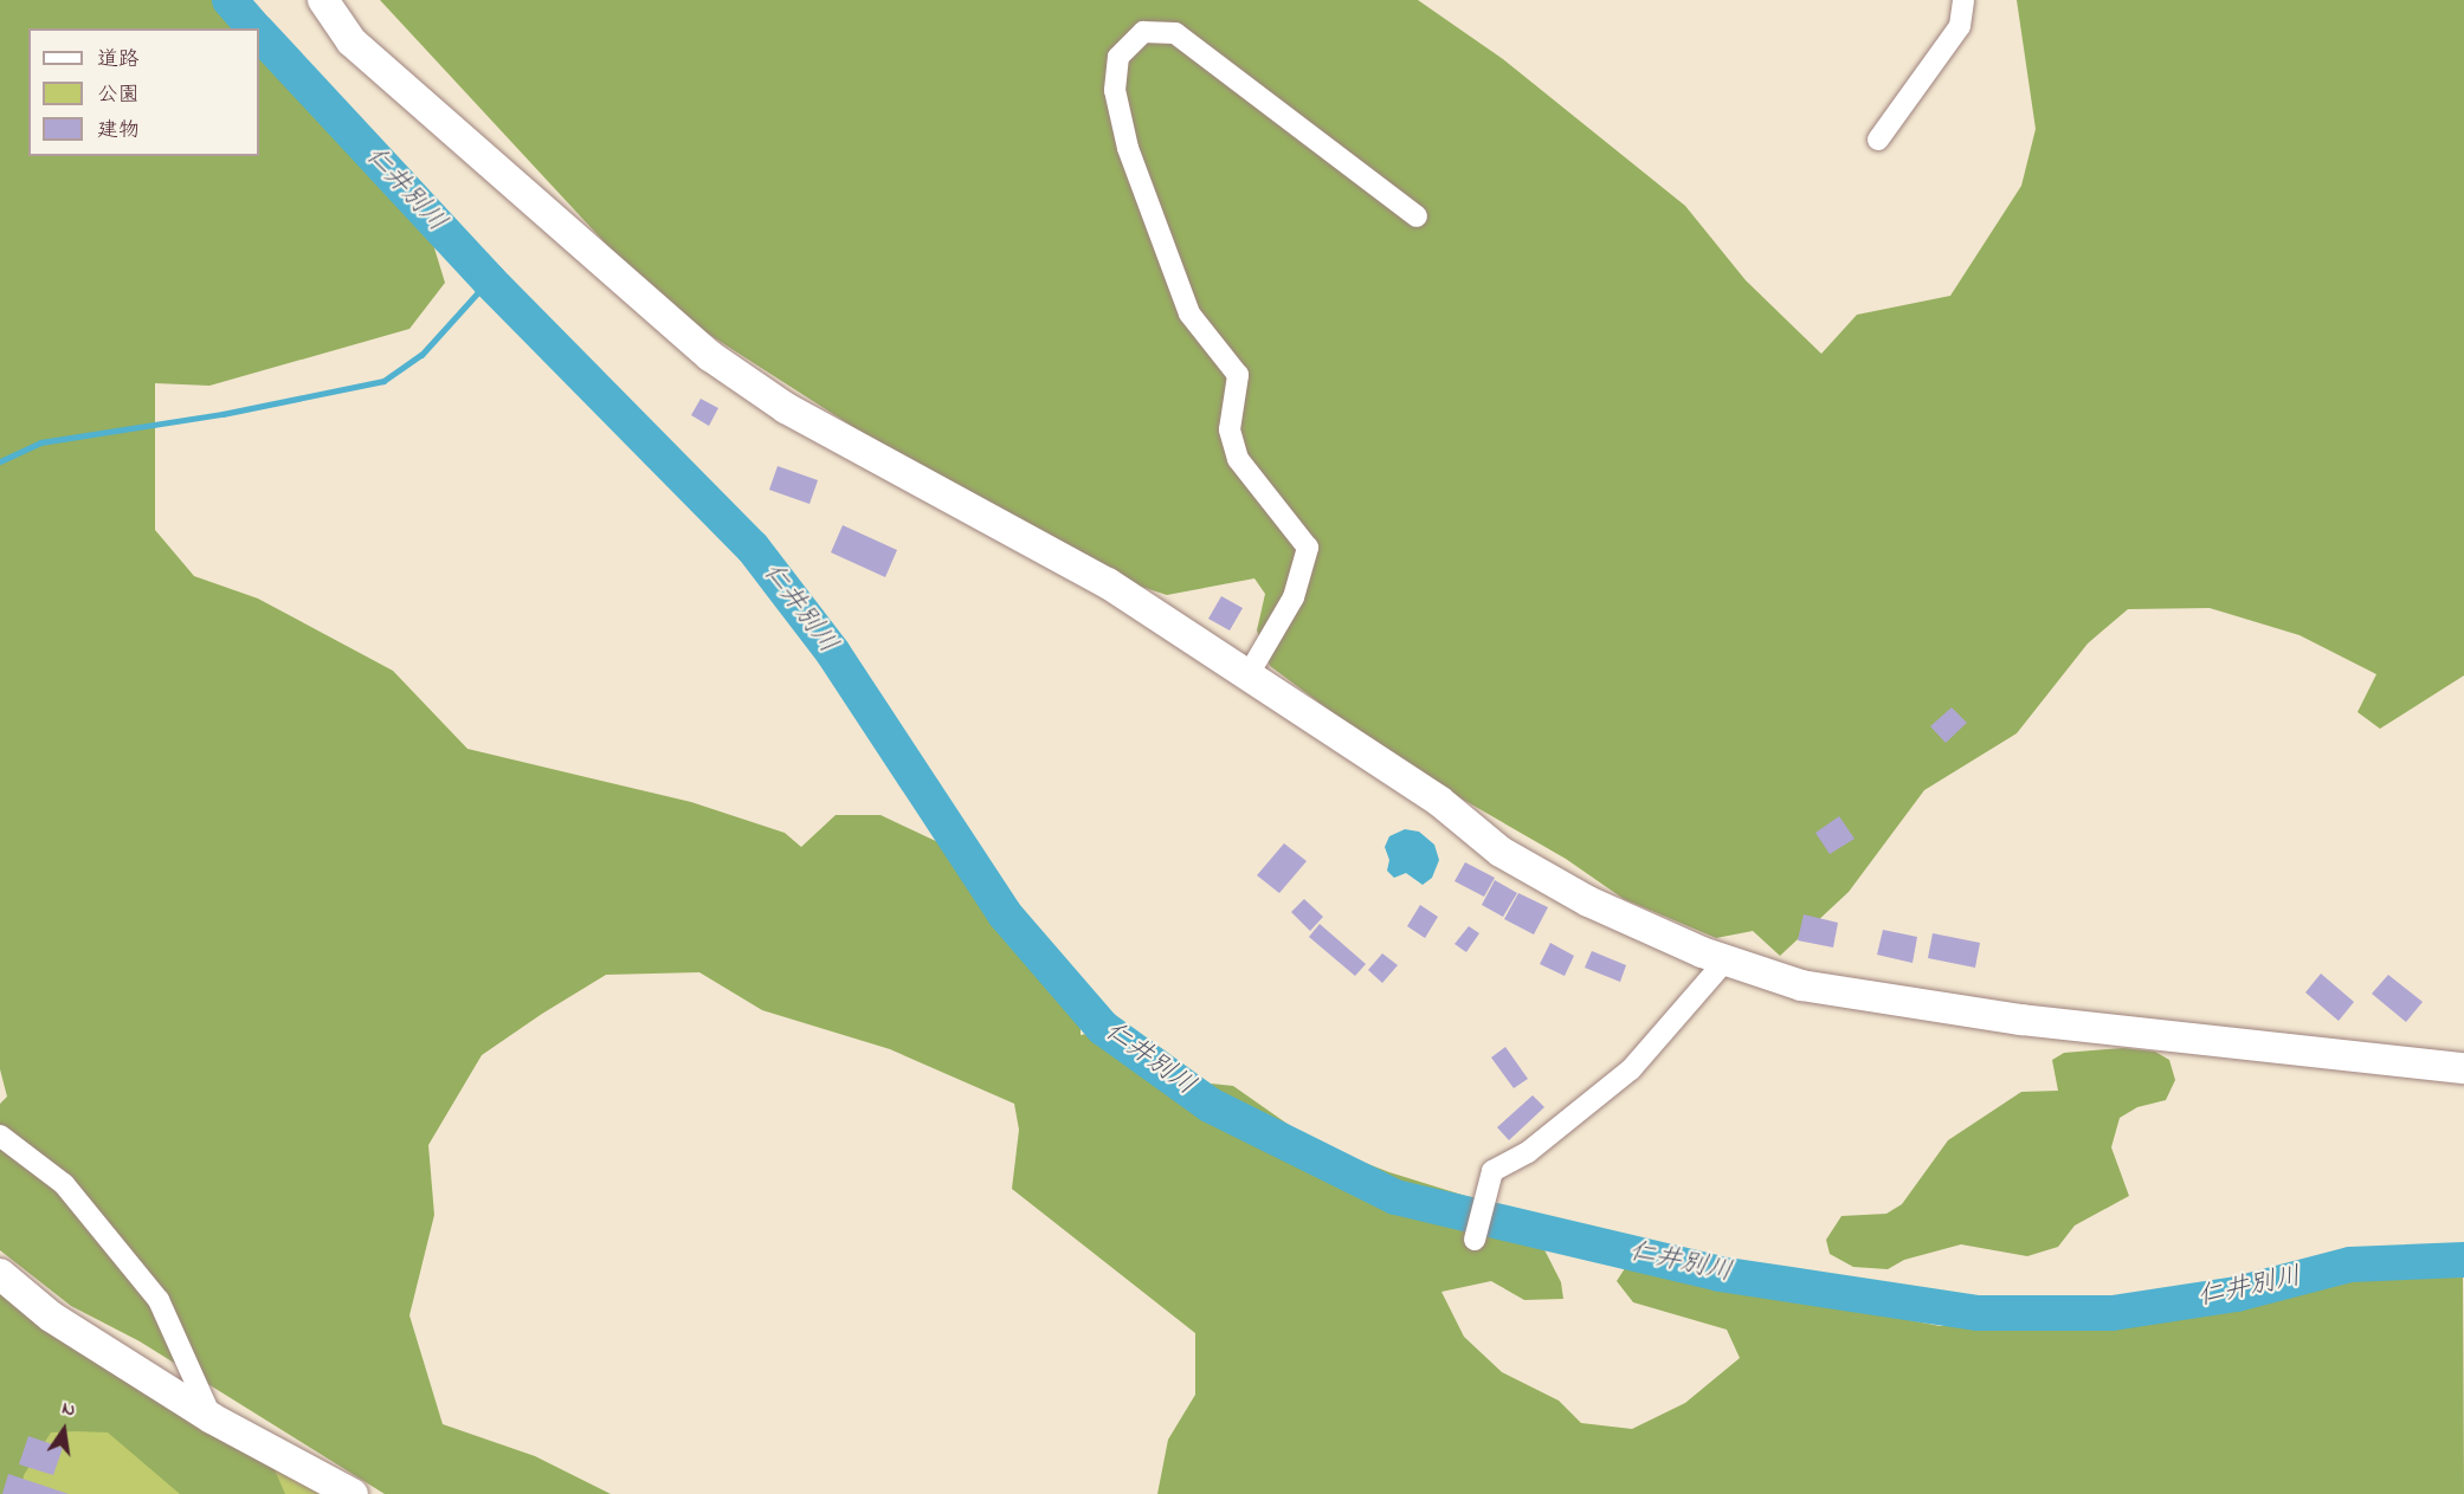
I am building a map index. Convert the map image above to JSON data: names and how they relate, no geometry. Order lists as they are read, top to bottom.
{
  "water": ["仁井別川"],
  "legend": ["道路", "公園", "建物"],
  "north": "top"
}
